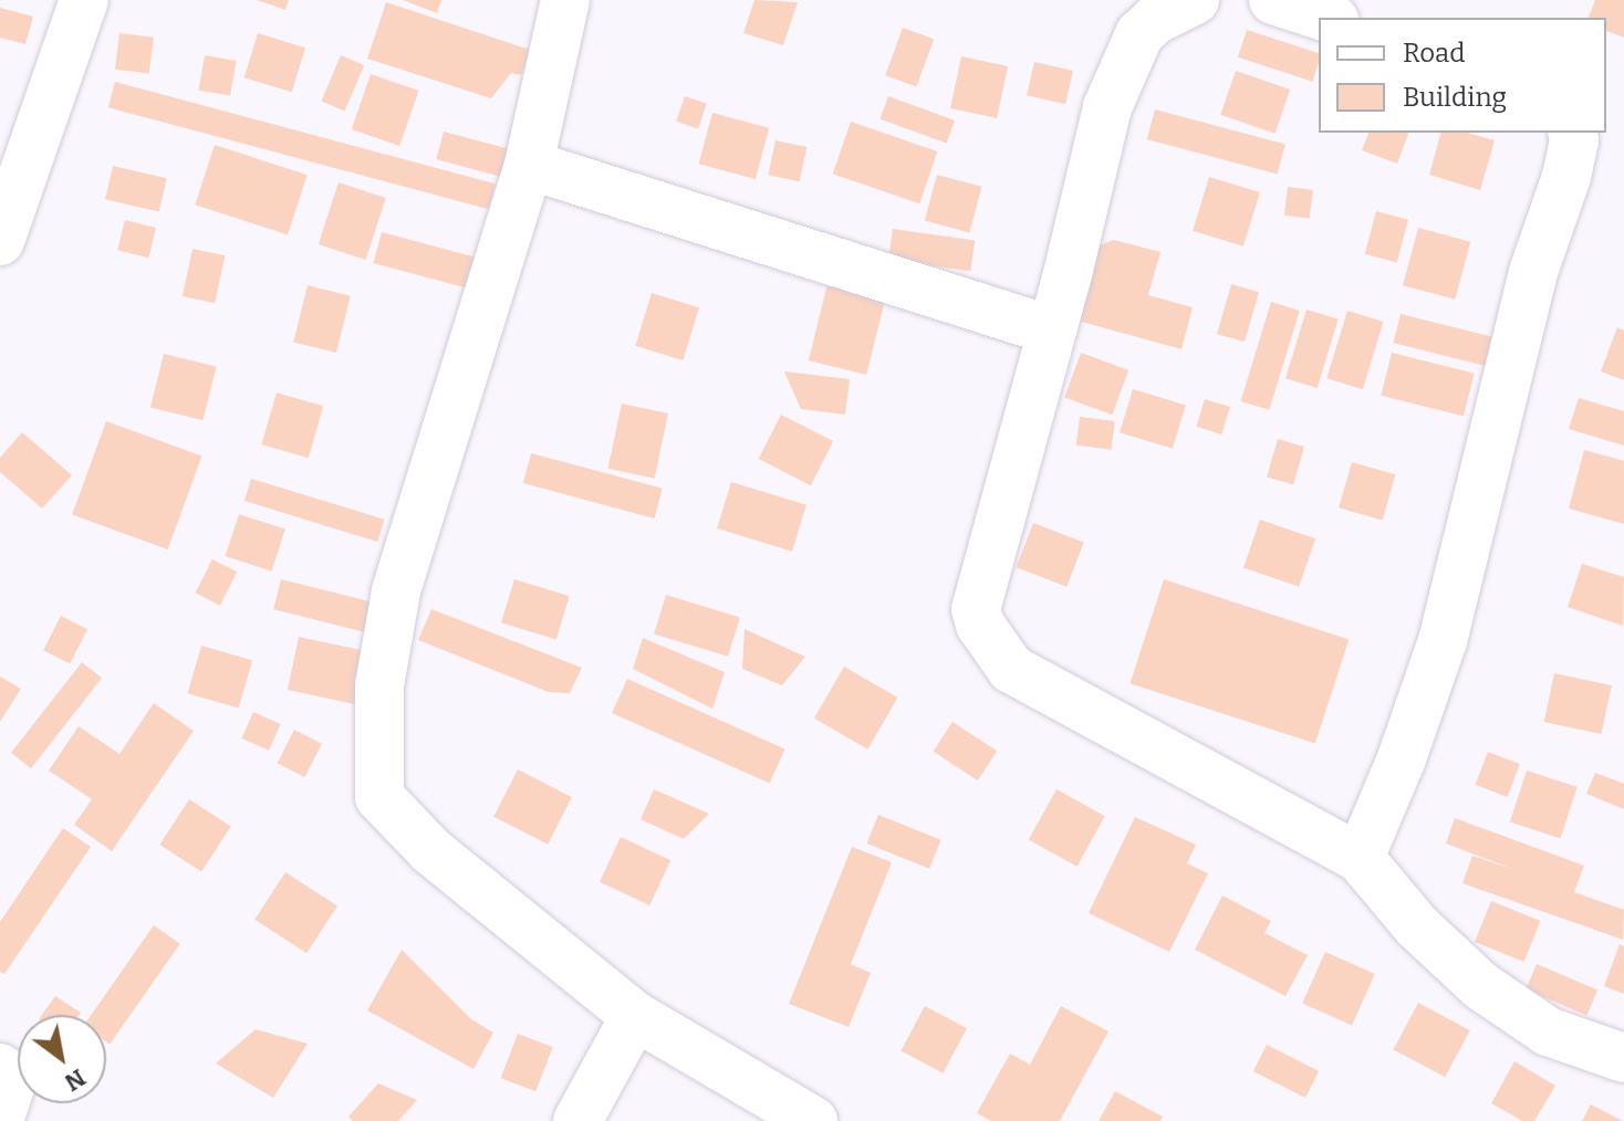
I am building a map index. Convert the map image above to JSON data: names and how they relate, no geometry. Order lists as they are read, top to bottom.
{
  "legend": ["Road", "Building"],
  "north": "bottom right"
}
